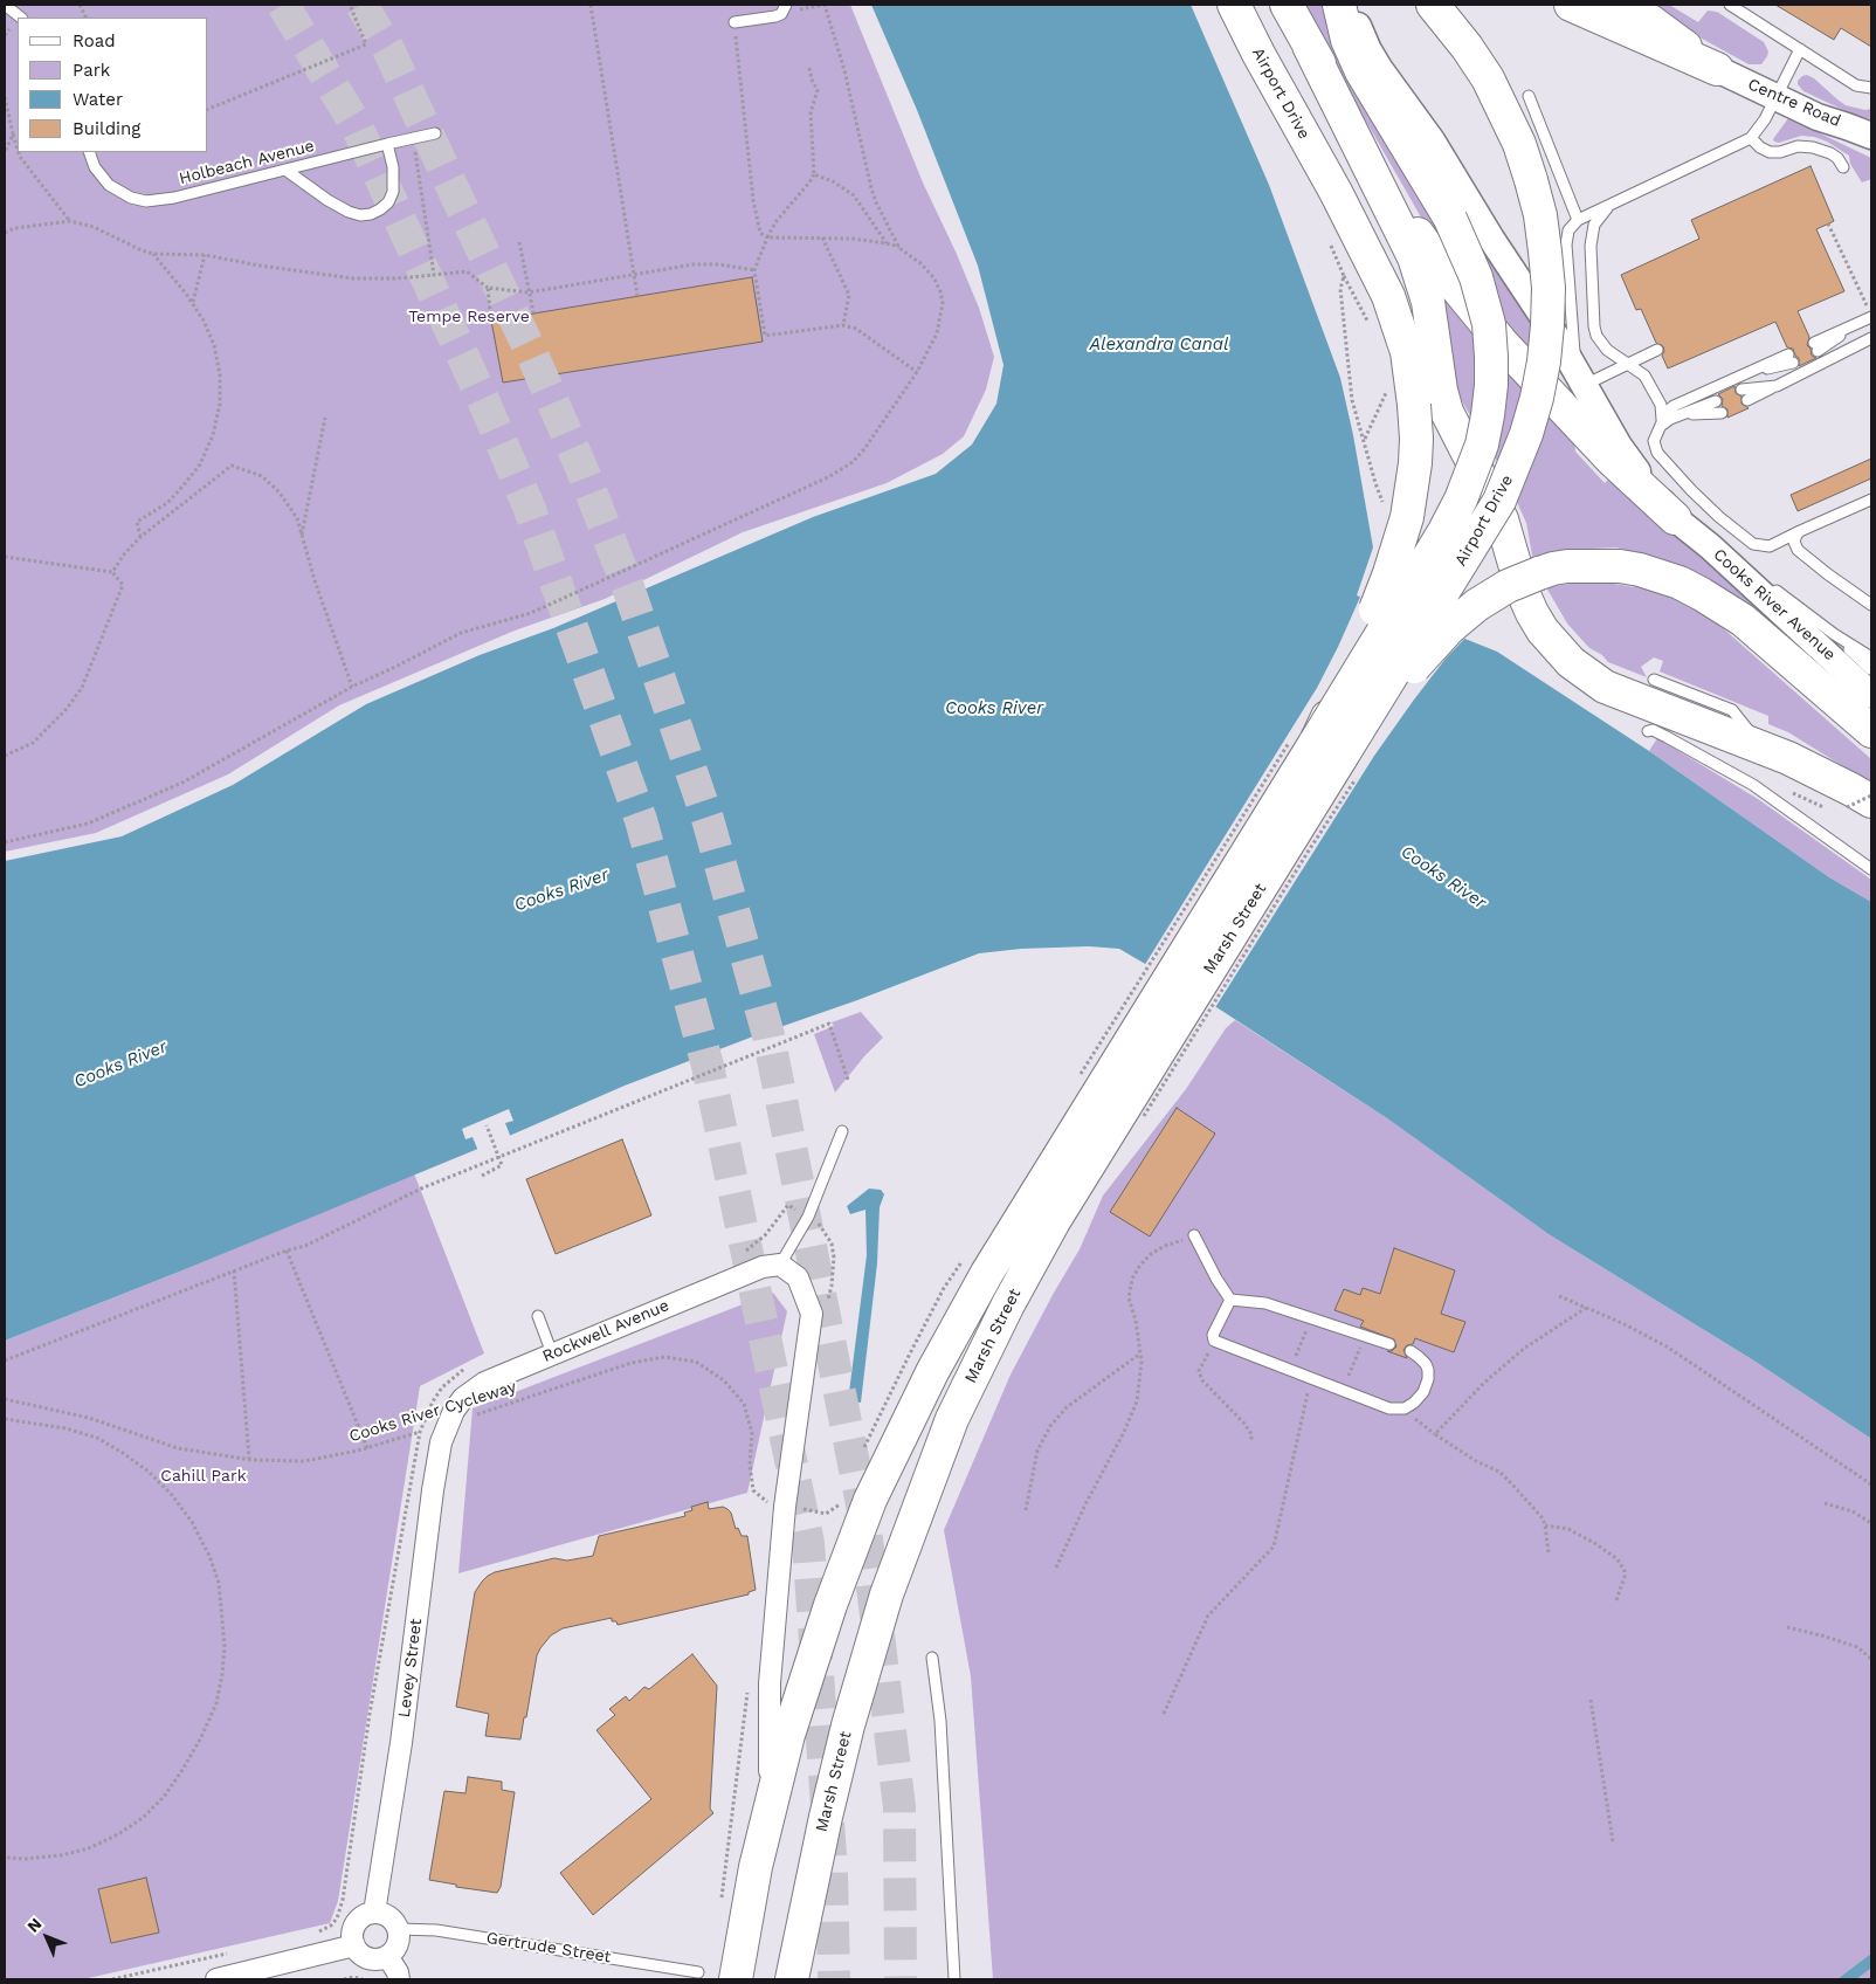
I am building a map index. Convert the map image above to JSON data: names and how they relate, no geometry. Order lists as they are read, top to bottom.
{
  "streets": {
    "main road": ["Airport Drive", "Marsh Street"],
    "street": [
      "Centre Road",
      "Cooks River Avenue",
      "Rockwell Avenue",
      "Levey Street"
    ],
    "lane": ["Holbeach Avenue", "Gertrude Street"],
    "path": ["Cooks River Cycleway"]
  },
  "crossings": [
    ["Airport Drive", "Marsh Street"],
    ["Marsh Street", "Rockwell Avenue"],
    ["Rockwell Avenue", "Cooks River Cycleway"],
    ["Rockwell Avenue", "Levey Street"],
    ["Cooks River Cycleway", "Levey Street"],
    ["Levey Street", "Gertrude Street"]
  ],
  "water": ["Alexandra Canal", "Cooks River"],
  "parks": ["Tempe Reserve", "Cahill Park"],
  "legend": [
    "Road",
    "Park",
    "Water",
    "Building"
  ],
  "north": "top left"
}
